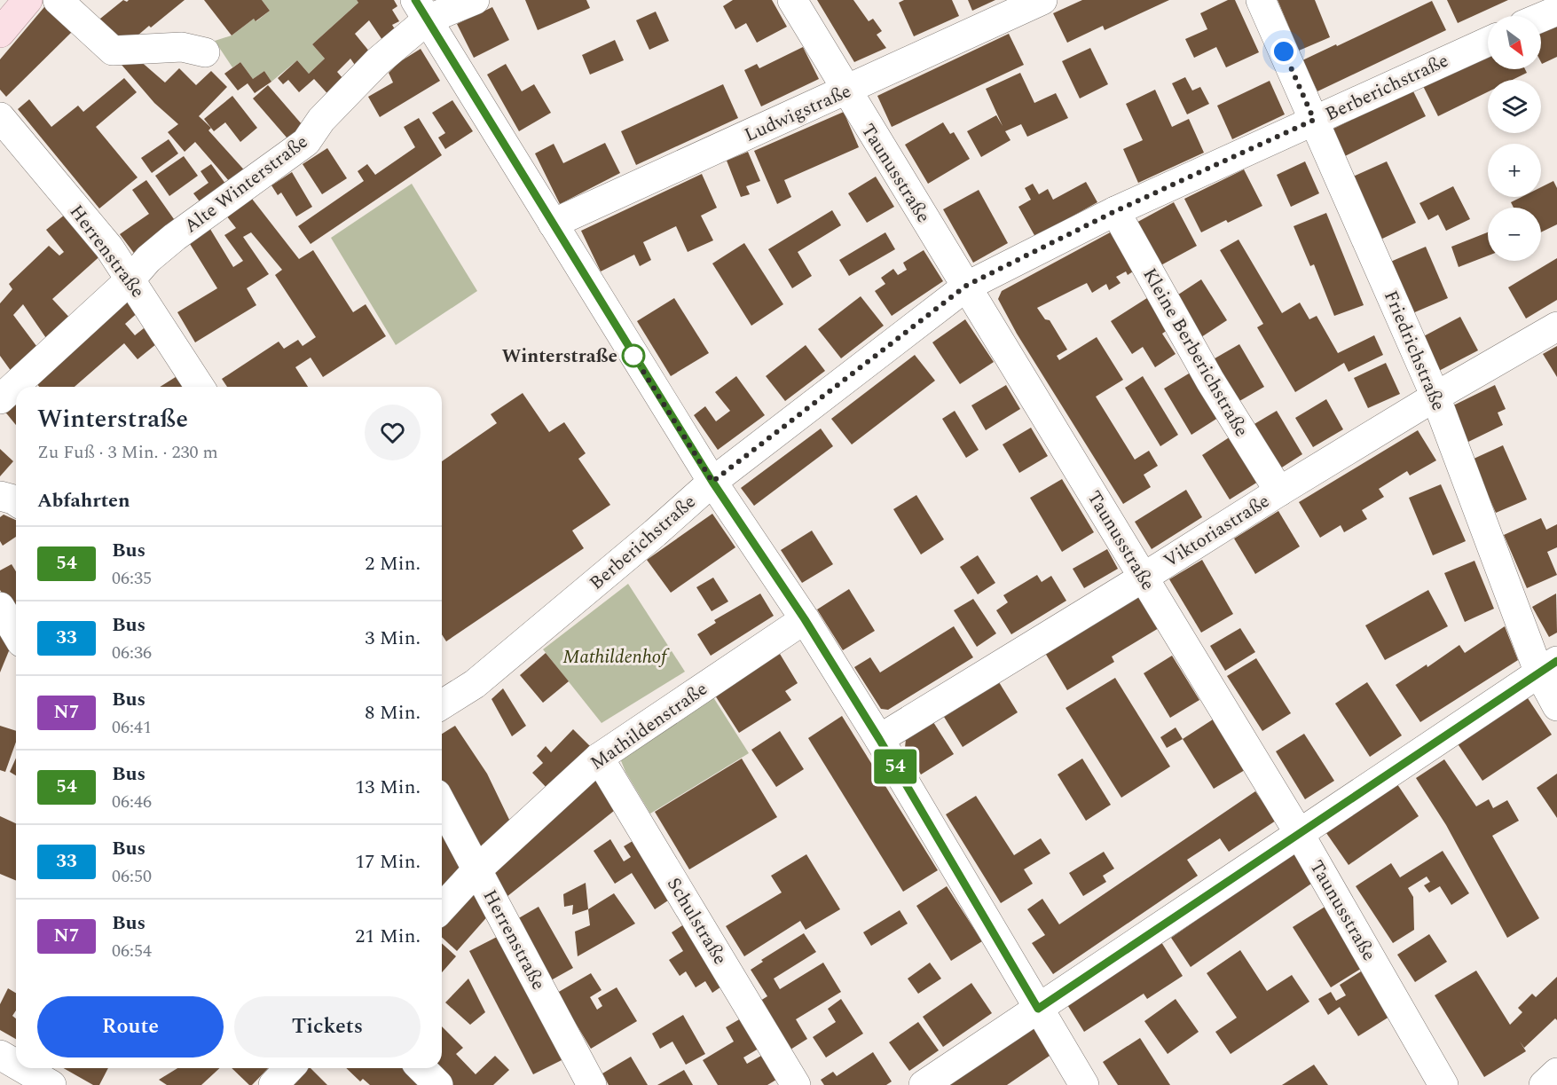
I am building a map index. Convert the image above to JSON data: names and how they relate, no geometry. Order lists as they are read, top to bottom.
{
  "streets": {
    "street": [
      "Berberichstraße",
      "Ludwigstraße",
      "Taunusstraße",
      "Alte Winterstraße",
      "Herrenstraße",
      "Friedrichstraße",
      "Kleine Berberichstraße",
      "Viktoriastraße",
      "Mathildenstraße",
      "Schulstraße"
    ]
  },
  "crossings": [
    ["Berberichstraße", "Taunusstraße"],
    ["Berberichstraße", "Friedrichstraße"],
    ["Berberichstraße", "Kleine Berberichstraße"],
    ["Ludwigstraße", "Taunusstraße"],
    ["Taunusstraße", "Viktoriastraße"],
    ["Alte Winterstraße", "Herrenstraße"],
    ["Herrenstraße", "Mathildenstraße"],
    ["Friedrichstraße", "Viktoriastraße"],
    ["Kleine Berberichstraße", "Viktoriastraße"],
    ["Mathildenstraße", "Schulstraße"]
  ],
  "parks": ["Mathildenhof"],
  "places": ["Winterstraße"],
  "lines": ["bus line 54"],
  "north": "bottom right",
  "page": {
    "on_map": "54",
    "map_buttons": ["+", "−"],
    "heading": [
      ["Winterstraße", "Zu Fuß · 3 Min. · 230 m"],
      "Abfahrten"
    ],
    "list": [
      {
        "mark": "54",
        "name": "Bus",
        "note": "06:35",
        "value": "2 Min."
      },
      {
        "mark": "33",
        "name": "Bus",
        "note": "06:36",
        "value": "3 Min."
      },
      {
        "mark": "N7",
        "name": "Bus",
        "note": "06:41",
        "value": "8 Min."
      },
      {
        "mark": "54",
        "name": "Bus",
        "note": "06:46",
        "value": "13 Min."
      },
      {
        "mark": "33",
        "name": "Bus",
        "note": "06:50",
        "value": "17 Min."
      },
      {
        "mark": "N7",
        "name": "Bus",
        "note": "06:54",
        "value": "21 Min."
      }
    ],
    "buttons": ["Route", "Tickets"]
  }
}
